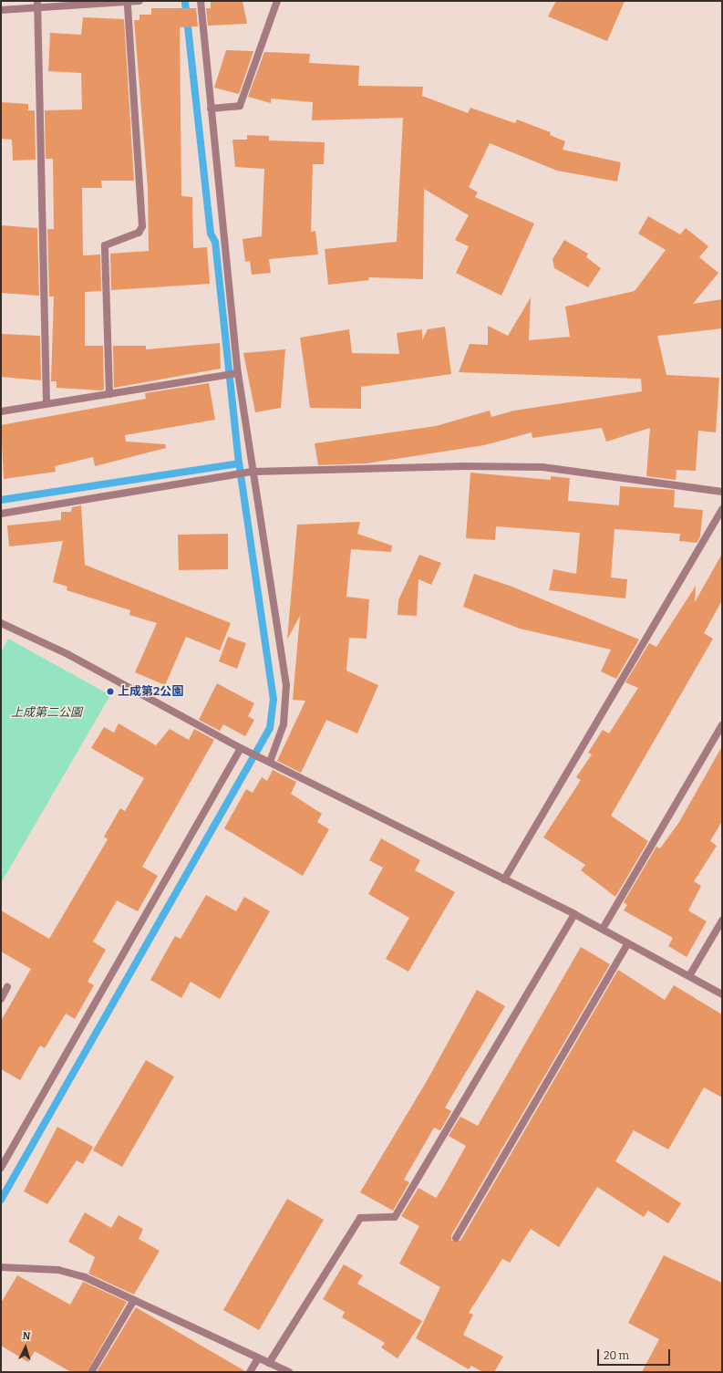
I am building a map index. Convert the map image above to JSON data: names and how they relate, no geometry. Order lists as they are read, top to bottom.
{
  "parks": ["上成第二公園"],
  "places": ["上成第2公園"],
  "scale_bar": "20 m",
  "north": "top"
}
